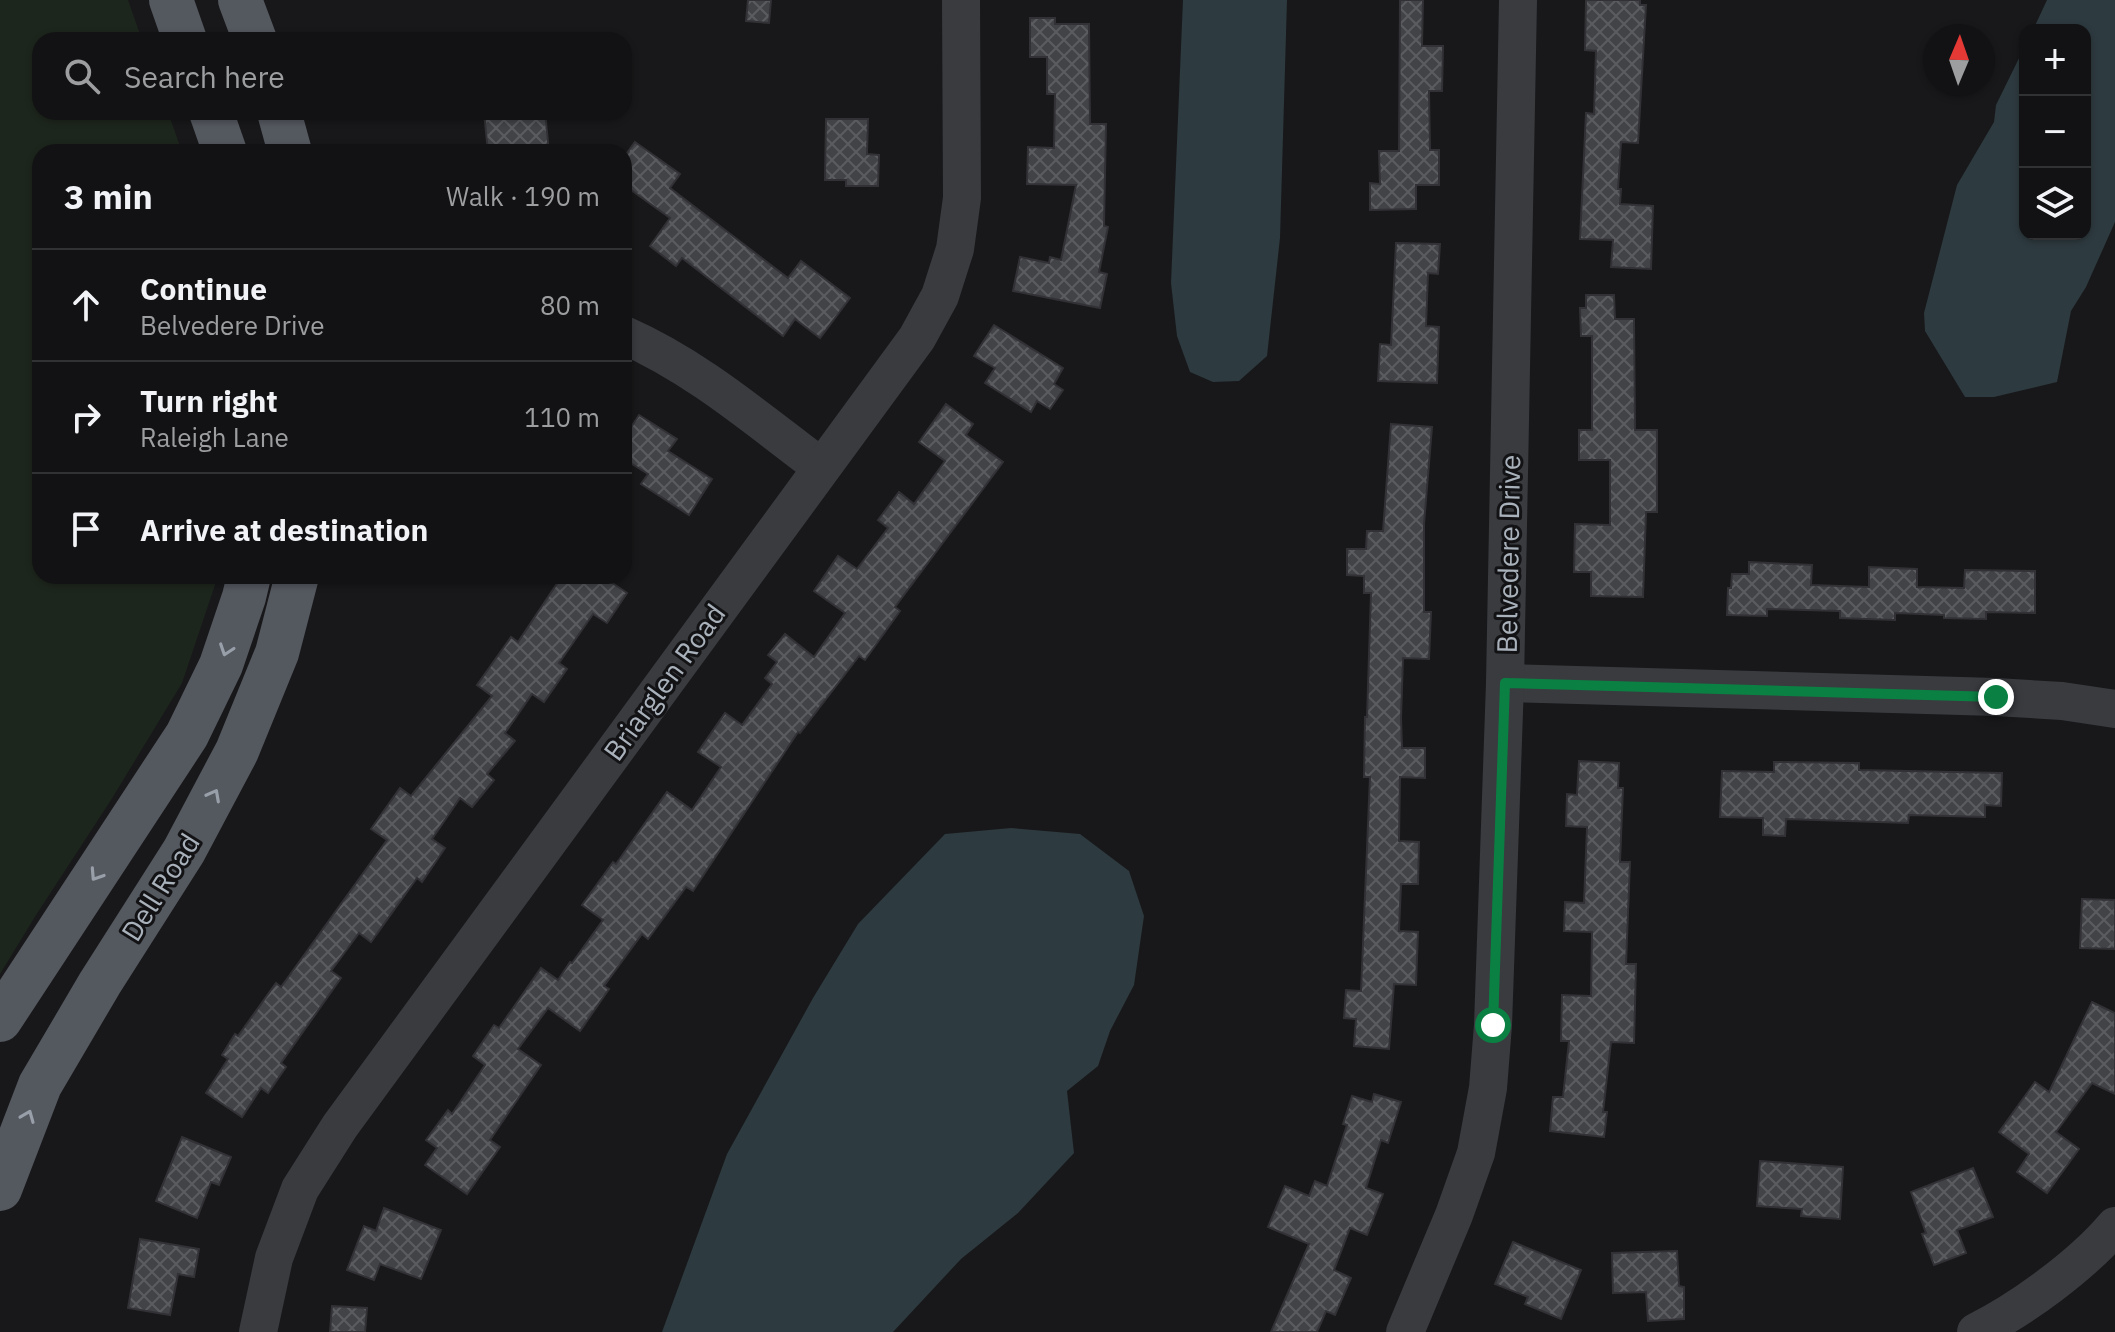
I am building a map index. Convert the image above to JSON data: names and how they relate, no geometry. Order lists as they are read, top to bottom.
{
  "streets": {
    "main road": ["Dell Road"],
    "street": ["Belvedere Drive", "Briarglen Road"]
  },
  "north": "top",
  "page": {
    "map_buttons": ["+", "−"],
    "search": "Search here",
    "heading": ["3 min", "Walk · 190 m"],
    "list": [
      ["Continue", "Belvedere Drive", "80 m"],
      ["Turn right", "Raleigh Lane", "110 m"],
      "Arrive at destination"
    ]
  }
}
